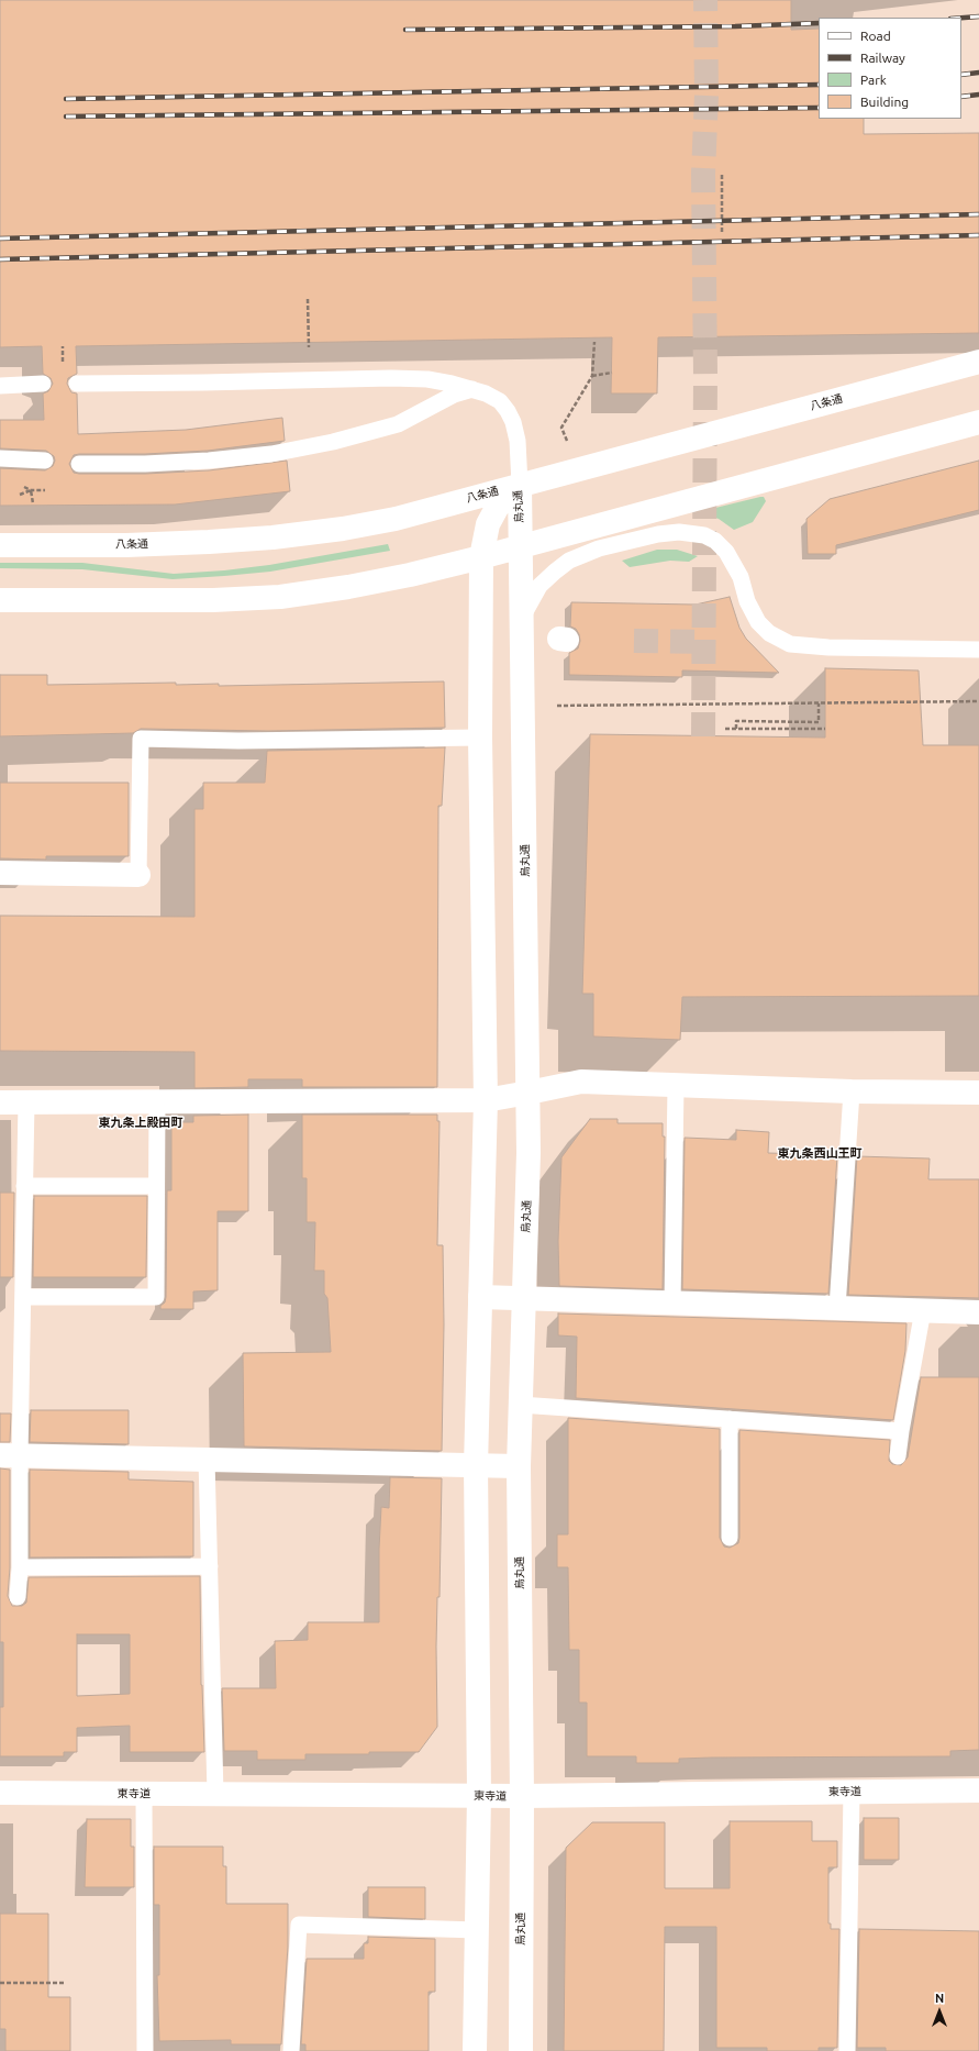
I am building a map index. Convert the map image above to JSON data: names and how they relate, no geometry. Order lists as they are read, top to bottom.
{
  "streets": {
    "street": ["八条通", "烏丸通", "東寺道"]
  },
  "crossings": [
    ["八条通", "烏丸通"],
    ["烏丸通", "東寺道"]
  ],
  "districts": ["東九条上殿田町", "東九条西山王町"],
  "legend": [
    "Road",
    "Railway",
    "Park",
    "Building"
  ],
  "north": "top"
}
